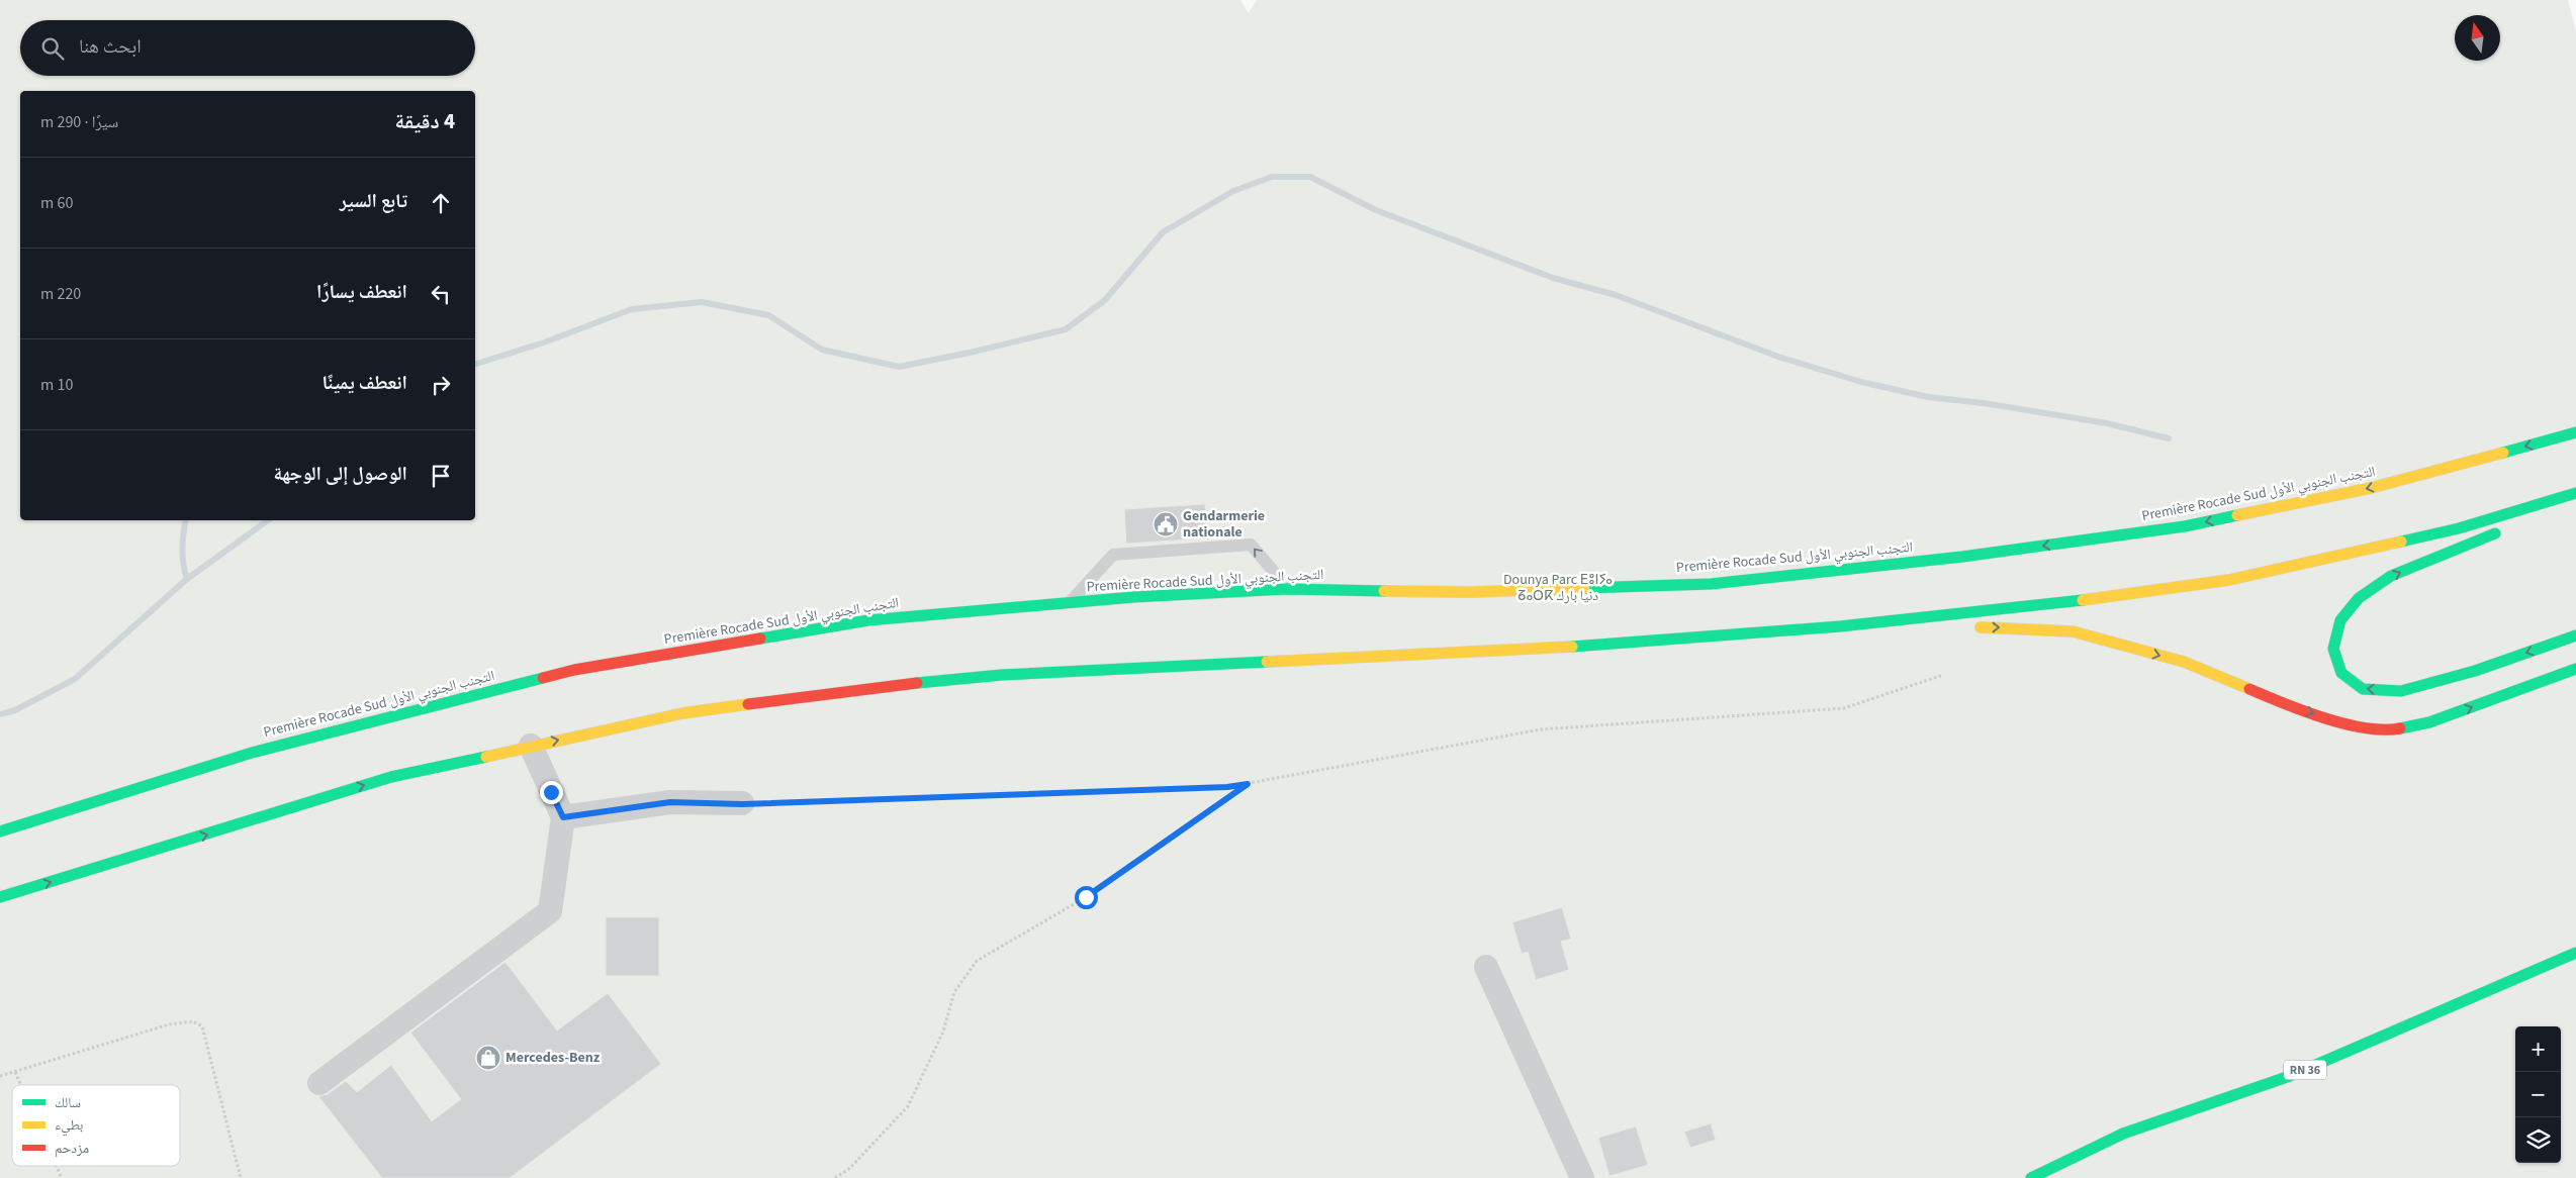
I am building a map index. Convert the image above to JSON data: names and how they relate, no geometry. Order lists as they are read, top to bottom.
{
  "streets": {
    "main road": ["Première Rocade Sud التجنب الجنوبي الأول", "RN 36"]
  },
  "parks": ["Dounya Parc ⴹⵓⵏⵢⴰ ⵒⴰⵔⴽ دنيا بارك"],
  "places": {
    "public building": ["Gendarmerie nationale"],
    "shop": ["Mercedes-Benz"]
  },
  "legend": ["سالك", "بطيء", "مزدحم"],
  "north": "top",
  "page": {
    "search": "ابحث هنا",
    "heading": ["4 دقيقة", "سيرًا · 290 m"],
    "list": [
      ["تابع السير", "60 m"],
      ["انعطف يسارًا", "220 m"],
      ["انعطف يمينًا", "10 m"],
      "الوصول إلى الوجهة"
    ],
    "map_buttons": ["+", "−"]
  }
}
